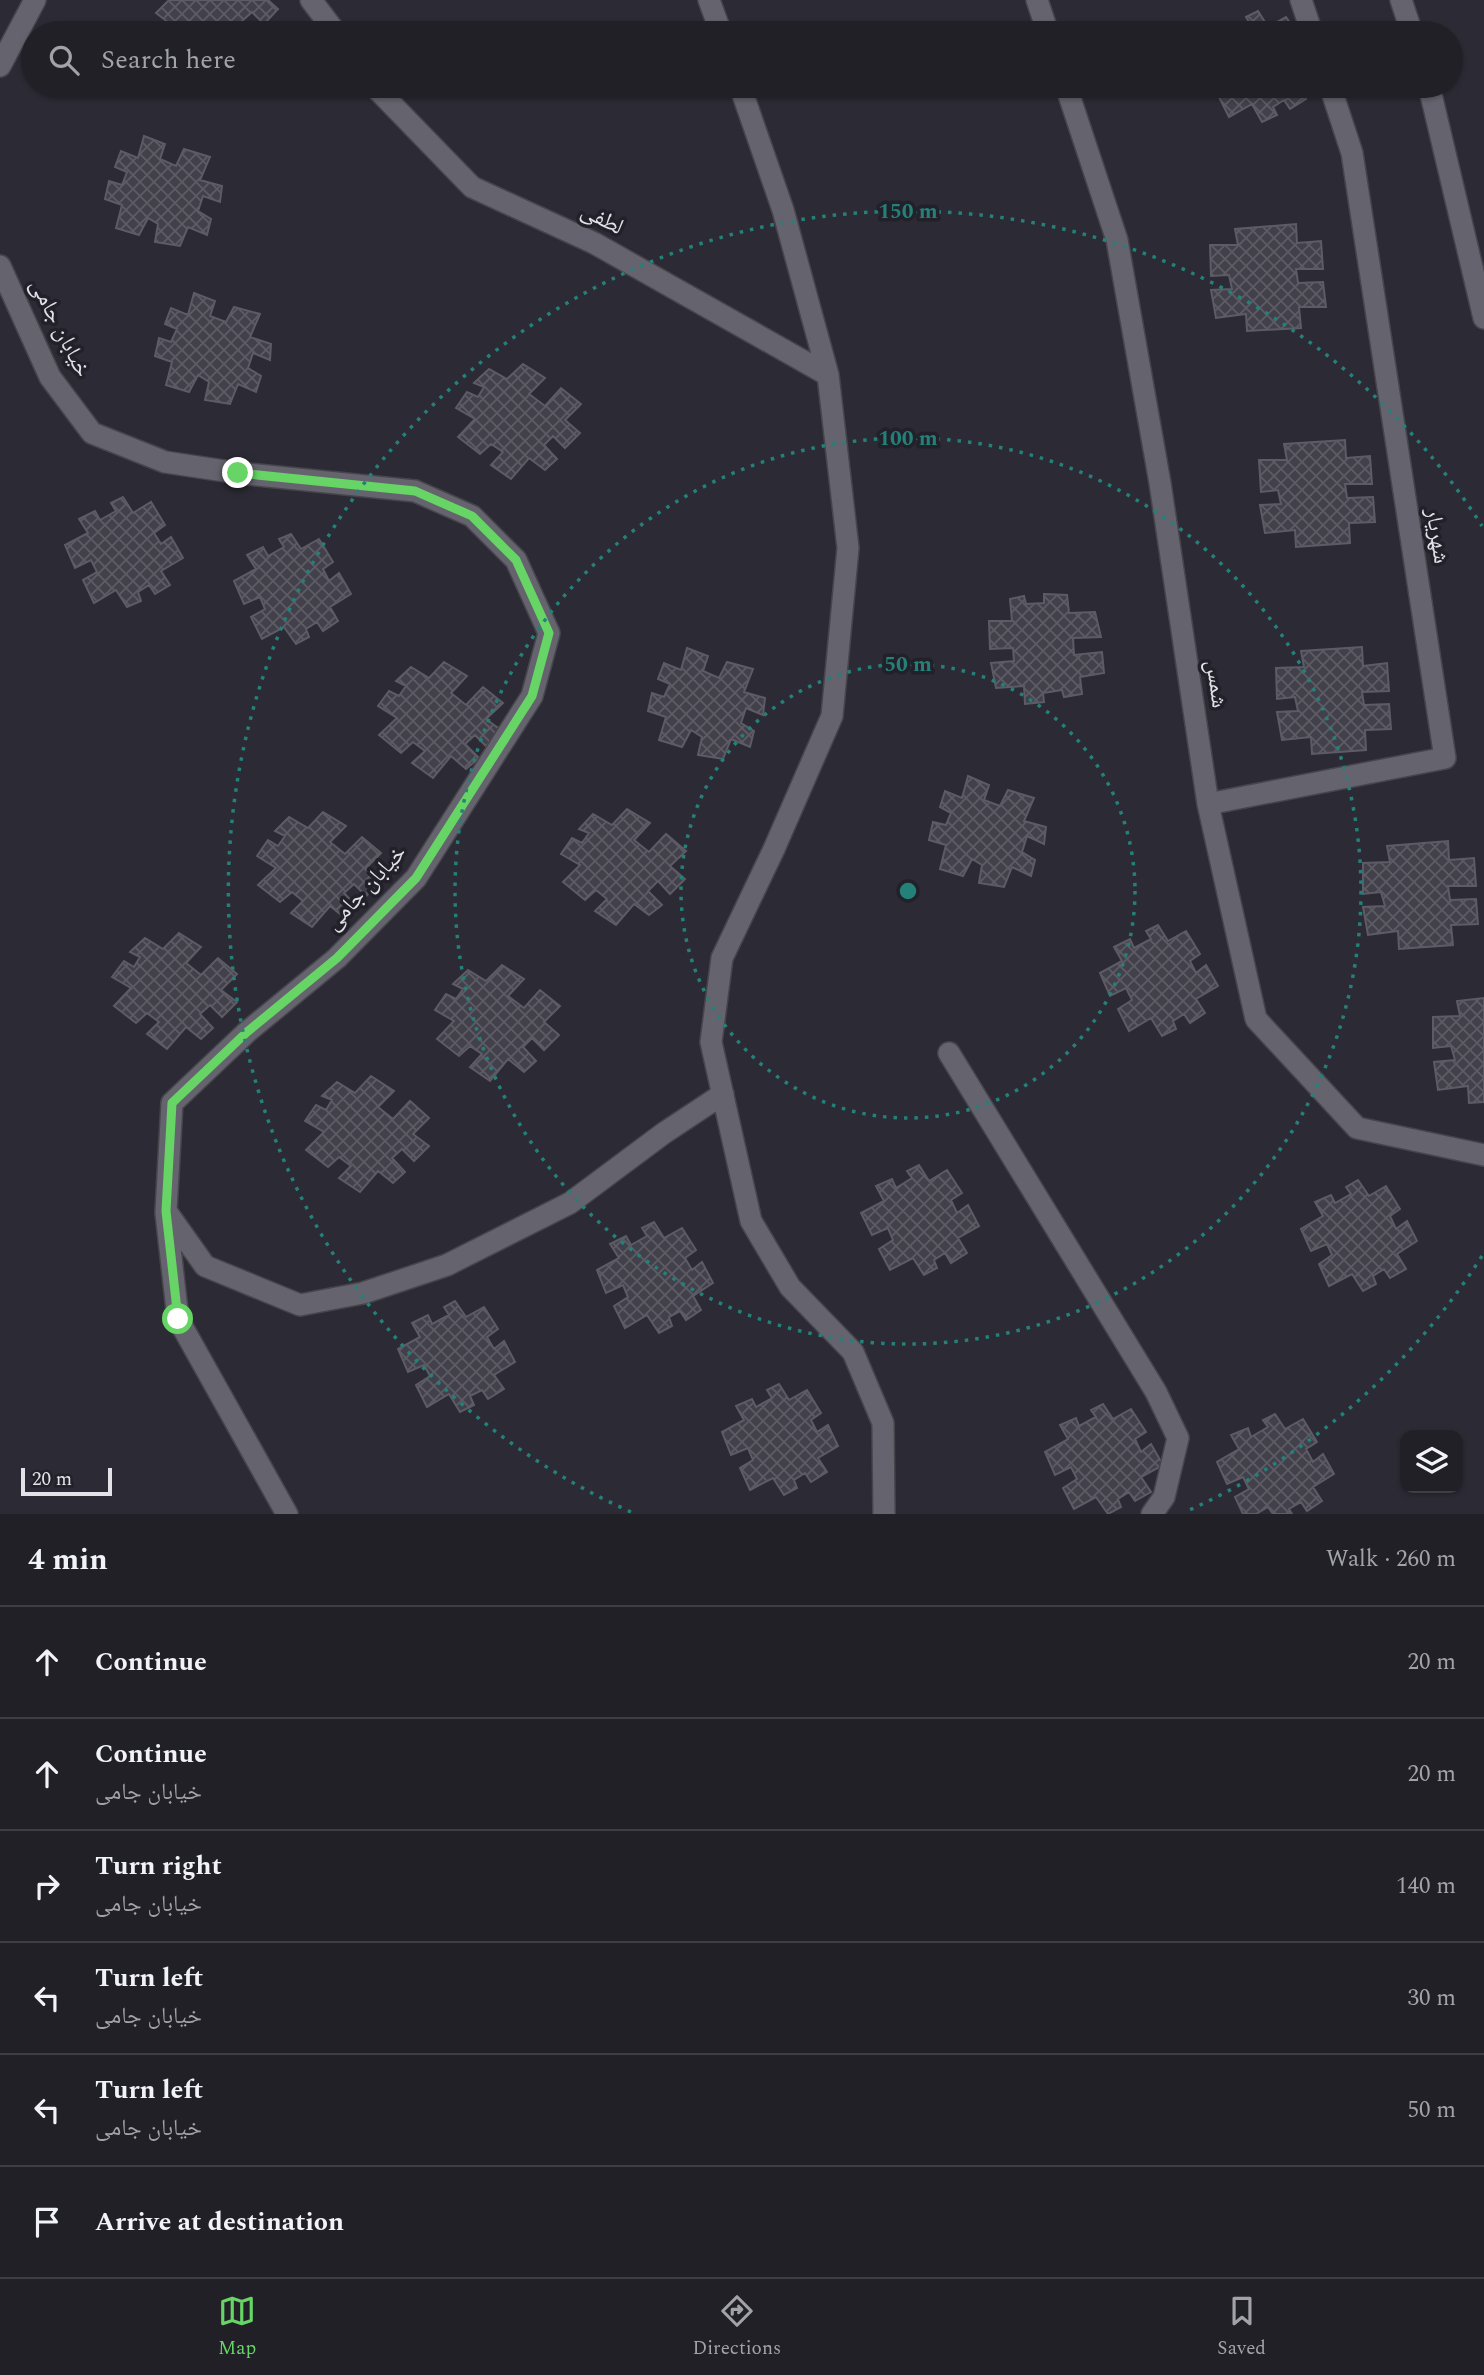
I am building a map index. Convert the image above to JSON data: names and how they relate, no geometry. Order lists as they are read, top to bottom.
{
  "streets": {
    "street": [
      "لطفی",
      "خیابان جامی",
      "شهریار",
      "شمس"
    ]
  },
  "crossings": [
    ["شهریار", "شمس"]
  ],
  "scale_bar": "20 m",
  "page": {
    "search": "Search here",
    "scale": "20 m",
    "heading": ["4 min", "Walk · 260 m"],
    "list": [
      ["Continue", "20 m"],
      ["Continue", "خیابان جامی", "20 m"],
      ["Turn right", "خیابان جامی", "140 m"],
      ["Turn left", "خیابان جامی", "30 m"],
      ["Turn left", "خیابان جامی", "50 m"],
      "Arrive at destination"
    ],
    "nav": ["Map", "Directions", "Saved"]
  },
  "rings": ["150 m", "100 m", "50 m"]
}
